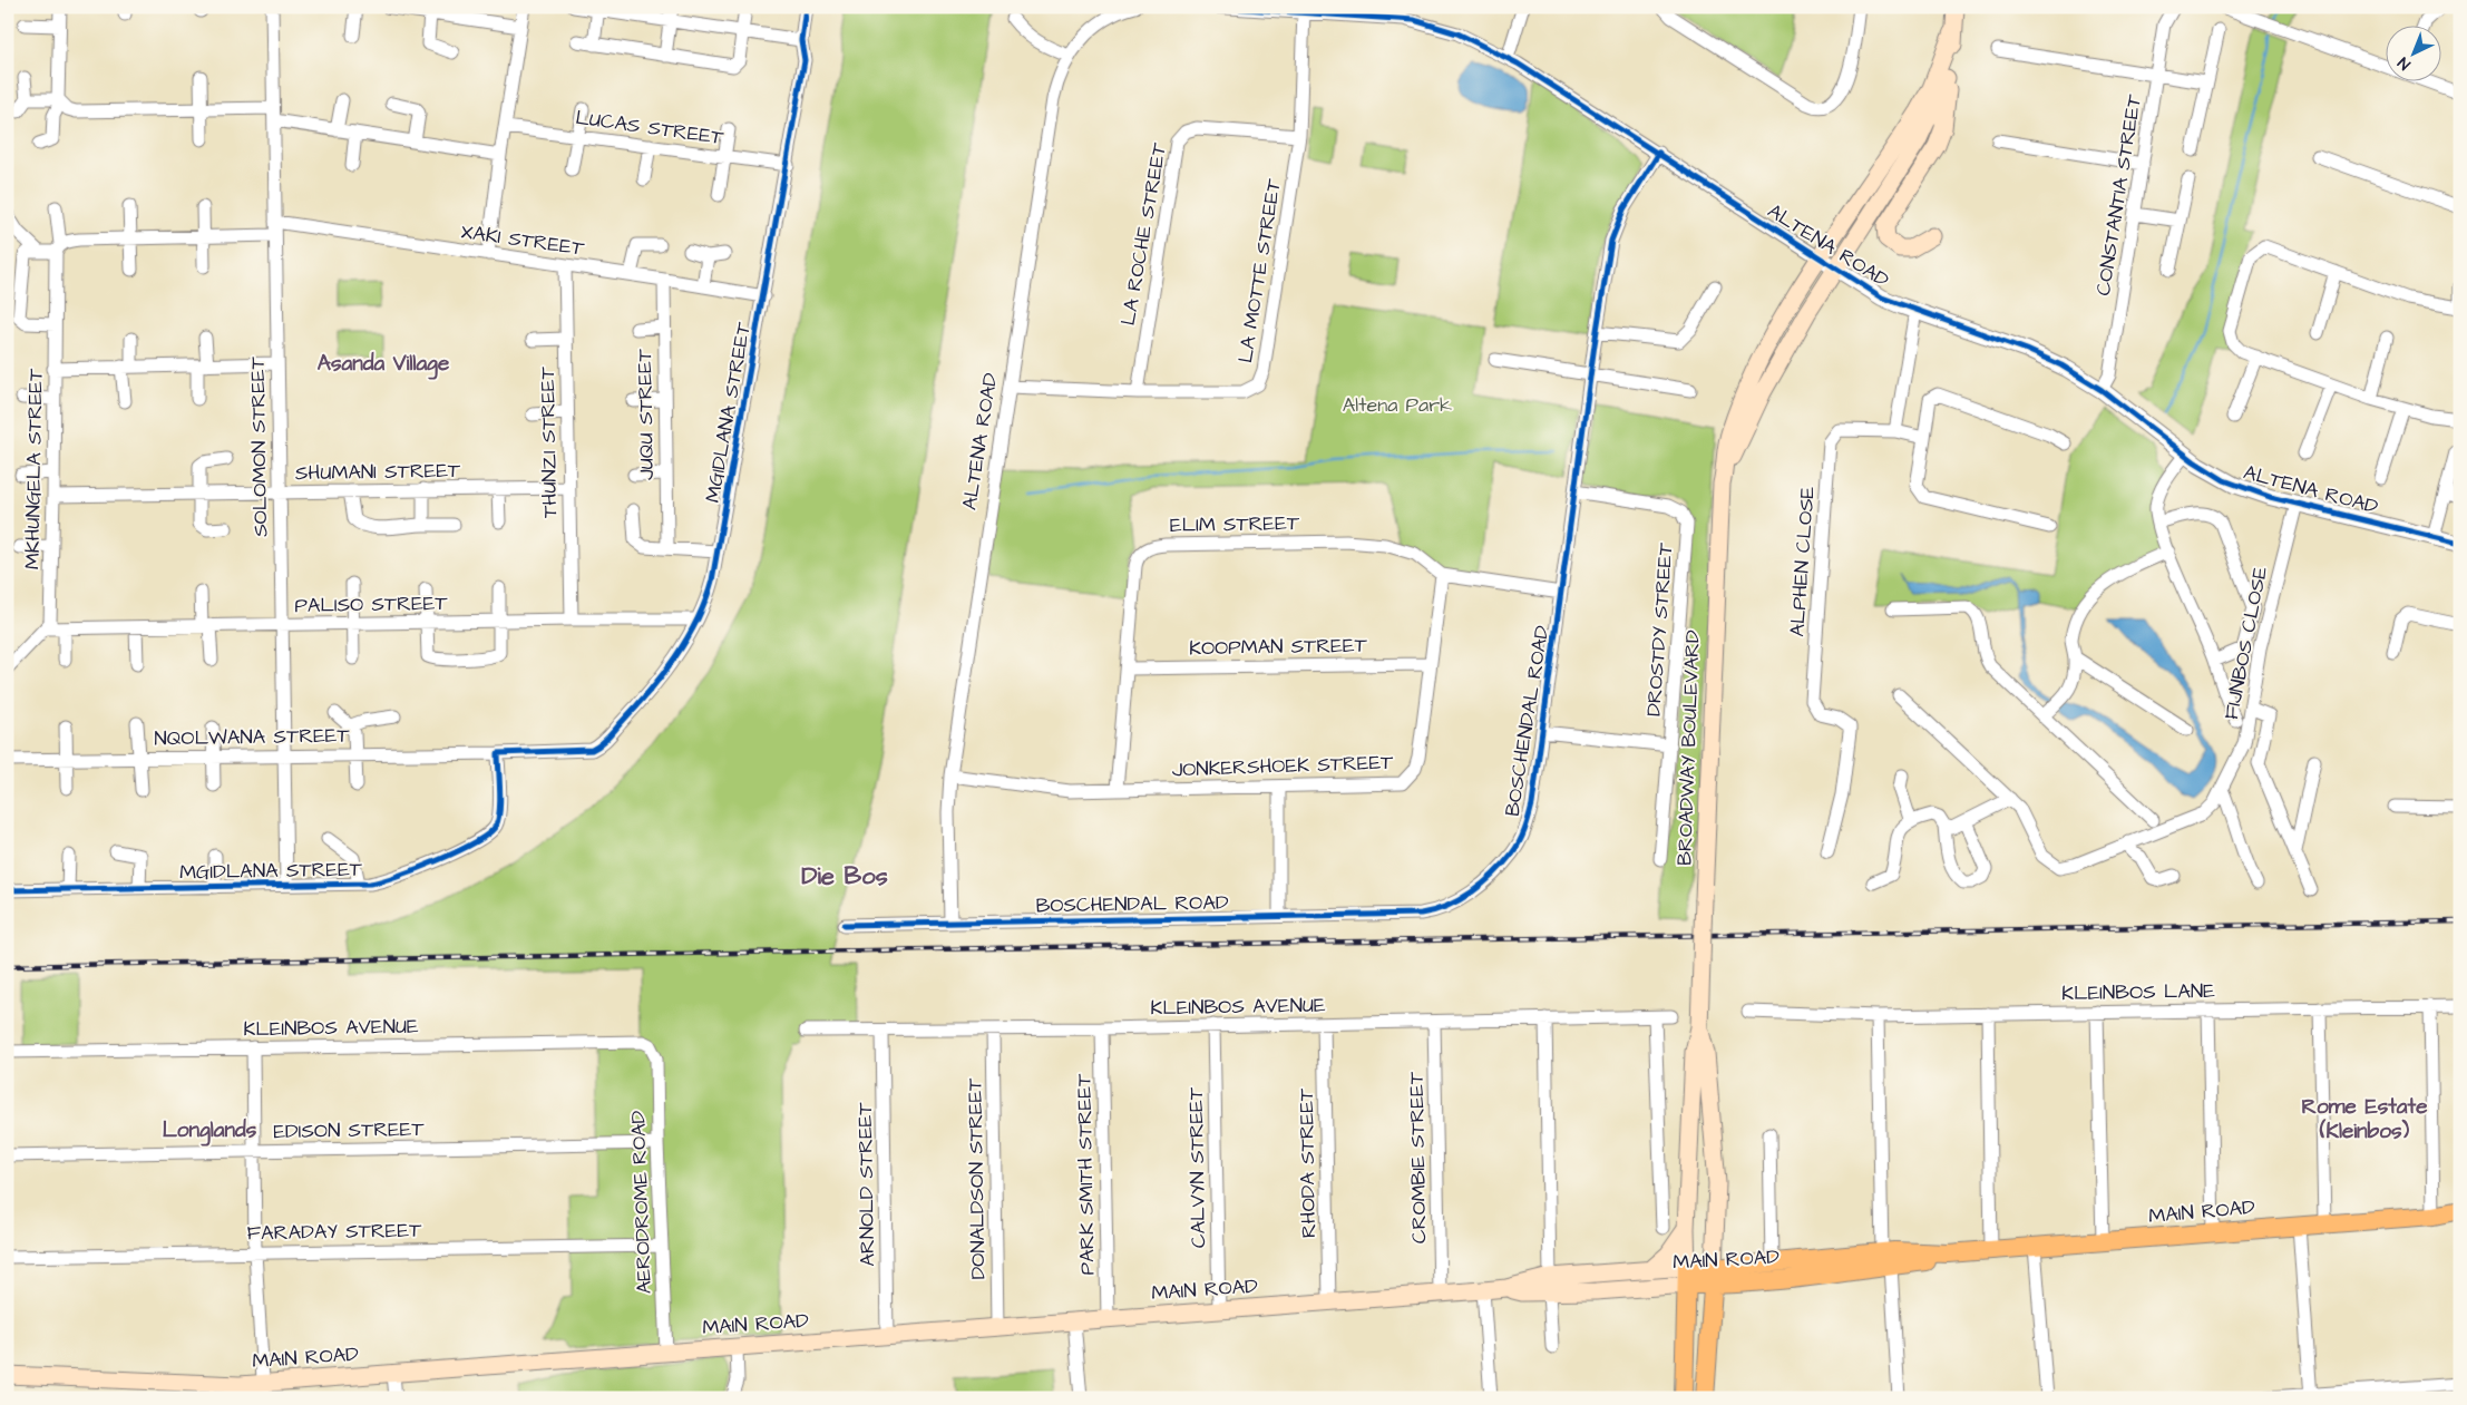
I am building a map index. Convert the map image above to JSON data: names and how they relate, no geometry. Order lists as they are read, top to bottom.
{
  "streets": {
    "main road": ["BROADWAY BOULEVARD", "MAIN ROAD"],
    "street": [
      "LUCAS STREET",
      "CONSTANTIA STREET",
      "LA ROCHE STREET",
      "XAKI STREET",
      "ALTENA ROAD",
      "LA MOTTE STREET",
      "MGIDLANA STREET",
      "JUQU STREET",
      "THUNZI STREET",
      "SOLOMON STREET",
      "MKHUNGELA STREET",
      "SHUMANI STREET",
      "ELIM STREET",
      "ALPHEN CLOSE",
      "PALISO STREET",
      "DROSTDY STREET",
      "FIJNBOS CLOSE",
      "KOOPMAN STREET",
      "BOSCHENDAL ROAD",
      "NQOLWANA STREET",
      "JONKERSHOEK STREET",
      "KLEINBOS LANE",
      "KLEINBOS AVENUE",
      "EDISON STREET",
      "CROMBIE STREET",
      "RHODA STREET",
      "CALVYN STREET",
      "PARK SMITH STREET",
      "DONALDSON STREET",
      "ARNOLD STREET",
      "AERODROME ROAD",
      "FARADAY STREET"
    ]
  },
  "crossings": [
    ["LUCAS STREET", "MGIDLANA STREET"],
    ["CONSTANTIA STREET", "ALTENA ROAD"],
    ["LA ROCHE STREET", "LA MOTTE STREET"],
    ["XAKI STREET", "MGIDLANA STREET"],
    ["XAKI STREET", "JUQU STREET"],
    ["XAKI STREET", "THUNZI STREET"],
    ["XAKI STREET", "SOLOMON STREET"],
    ["ALTENA ROAD", "LA MOTTE STREET"],
    ["ALTENA ROAD", "FIJNBOS CLOSE"],
    ["ALTENA ROAD", "BOSCHENDAL ROAD"],
    ["ALTENA ROAD", "BROADWAY BOULEVARD"],
    ["ALTENA ROAD", "JONKERSHOEK STREET"],
    ["MGIDLANA STREET", "SOLOMON STREET"],
    ["MGIDLANA STREET", "PALISO STREET"],
    ["MGIDLANA STREET", "NQOLWANA STREET"],
    ["THUNZI STREET", "SHUMANI STREET"],
    ["THUNZI STREET", "PALISO STREET"],
    ["SOLOMON STREET", "SHUMANI STREET"],
    ["SOLOMON STREET", "PALISO STREET"],
    ["SOLOMON STREET", "NQOLWANA STREET"],
    ["MKHUNGELA STREET", "SHUMANI STREET"],
    ["MKHUNGELA STREET", "PALISO STREET"],
    ["ELIM STREET", "KOOPMAN STREET"],
    ["ELIM STREET", "BOSCHENDAL ROAD"],
    ["ELIM STREET", "JONKERSHOEK STREET"],
    ["DROSTDY STREET", "BOSCHENDAL ROAD"],
    ["KOOPMAN STREET", "JONKERSHOEK STREET"],
    ["BROADWAY BOULEVARD", "MAIN ROAD"],
    ["KLEINBOS AVENUE", "CROMBIE STREET"],
    ["KLEINBOS AVENUE", "RHODA STREET"],
    ["KLEINBOS AVENUE", "CALVYN STREET"],
    ["KLEINBOS AVENUE", "PARK SMITH STREET"],
    ["KLEINBOS AVENUE", "DONALDSON STREET"],
    ["KLEINBOS AVENUE", "ARNOLD STREET"],
    ["KLEINBOS AVENUE", "AERODROME ROAD"],
    ["EDISON STREET", "AERODROME ROAD"],
    ["CROMBIE STREET", "MAIN ROAD"],
    ["RHODA STREET", "MAIN ROAD"],
    ["CALVYN STREET", "MAIN ROAD"],
    ["PARK SMITH STREET", "MAIN ROAD"],
    ["DONALDSON STREET", "MAIN ROAD"],
    ["ARNOLD STREET", "MAIN ROAD"],
    ["AERODROME ROAD", "MAIN ROAD"],
    ["AERODROME ROAD", "FARADAY STREET"]
  ],
  "districts": [
    "Asanda Village",
    "Die Bos",
    "Rome Estate (Kleinbos)",
    "Longlands"
  ],
  "parks": ["Altena Park"],
  "north": "bottom left"
}
